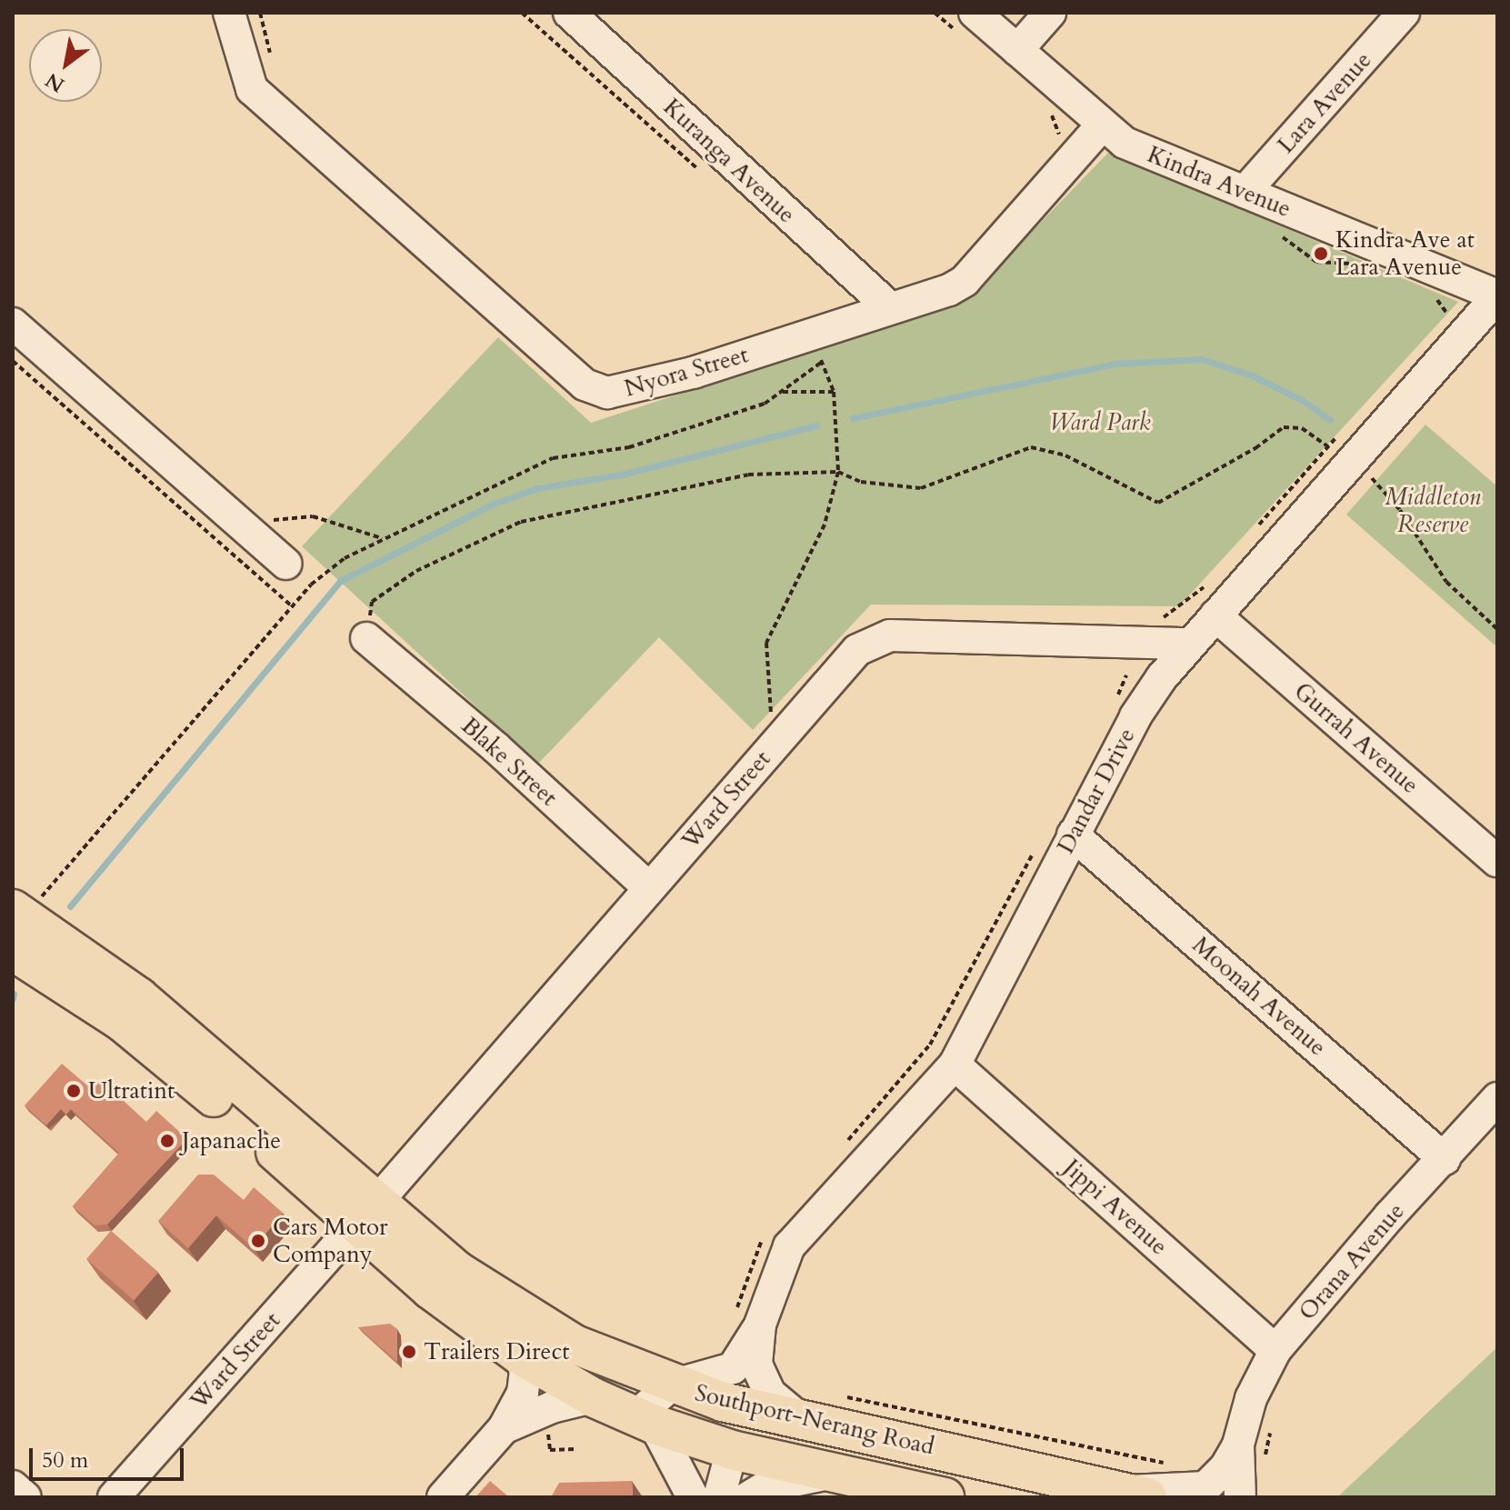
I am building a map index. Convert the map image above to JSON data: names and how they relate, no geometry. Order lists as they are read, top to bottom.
{
  "streets": {
    "main road": ["Southport-Nerang Road"],
    "street": [
      "Lara Avenue",
      "Kuranga Avenue",
      "Kindra Avenue",
      "Nyora Street",
      "Gurrah Avenue",
      "Blake Street",
      "Dandar Drive",
      "Ward Street",
      "Moonah Avenue",
      "Jippi Avenue",
      "Orana Avenue"
    ]
  },
  "crossings": [
    ["Lara Avenue", "Kindra Avenue"],
    ["Kuranga Avenue", "Nyora Street"],
    ["Kindra Avenue", "Nyora Street"],
    ["Kindra Avenue", "Dandar Drive"],
    ["Gurrah Avenue", "Dandar Drive"],
    ["Blake Street", "Ward Street"],
    ["Dandar Drive", "Ward Street"],
    ["Dandar Drive", "Moonah Avenue"],
    ["Dandar Drive", "Jippi Avenue"],
    ["Dandar Drive", "Southport-Nerang Road"],
    ["Ward Street", "Southport-Nerang Road"],
    ["Moonah Avenue", "Orana Avenue"],
    ["Jippi Avenue", "Orana Avenue"],
    ["Orana Avenue", "Southport-Nerang Road"]
  ],
  "parks": ["Ward Park", "Middleton Reserve"],
  "places": [
    "Kindra Ave at Lara Avenue",
    "Ultratint",
    "Japanache",
    "Cars Motor Company",
    "Trailers Direct"
  ],
  "scale_bar": "50 m",
  "north": "bottom left"
}
